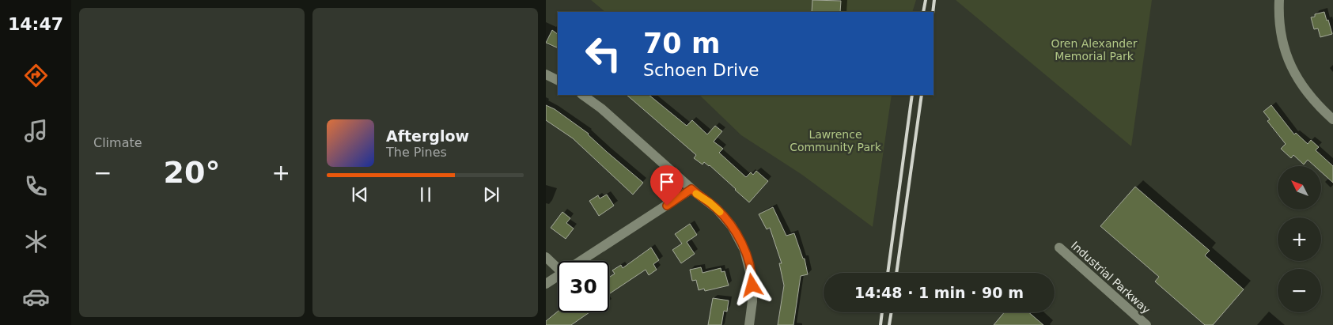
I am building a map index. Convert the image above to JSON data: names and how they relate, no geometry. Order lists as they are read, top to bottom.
{
  "streets": {
    "street": ["Industrial Parkway"]
  },
  "parks": ["Oren Alexander Memorial Park", "Lawrence Community Park"],
  "north": "top left",
  "page": {
    "tabs": "14:47",
    "tile": "Climate",
    "turn": ["70 m", "Schoen Drive"],
    "song": ["Afterglow", "The Pines"],
    "heat": ["−", "20°", "+"],
    "map_buttons": ["+", "−"],
    "limit": "30",
    "trip": "14:48 · 1 min · 90 m"
  }
}
